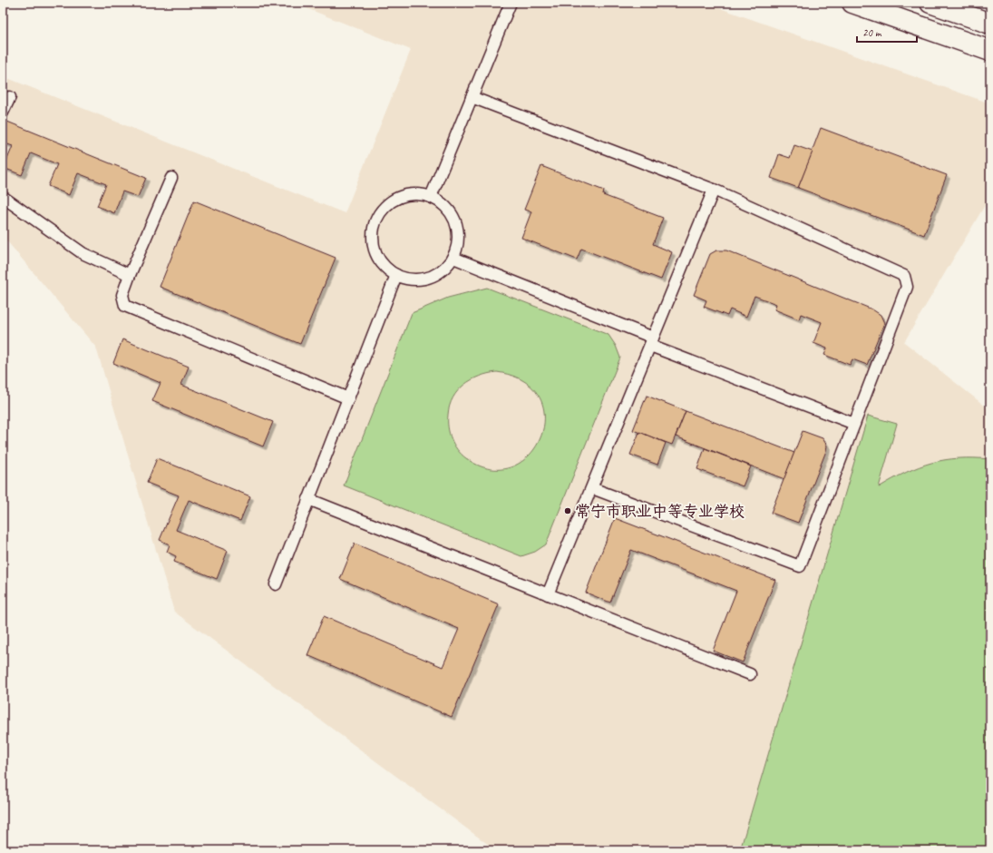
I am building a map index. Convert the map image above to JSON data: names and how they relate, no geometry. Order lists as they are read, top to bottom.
{
  "places": ["常宁市职业中等专业学校"],
  "scale_bar": "20 m"
}
